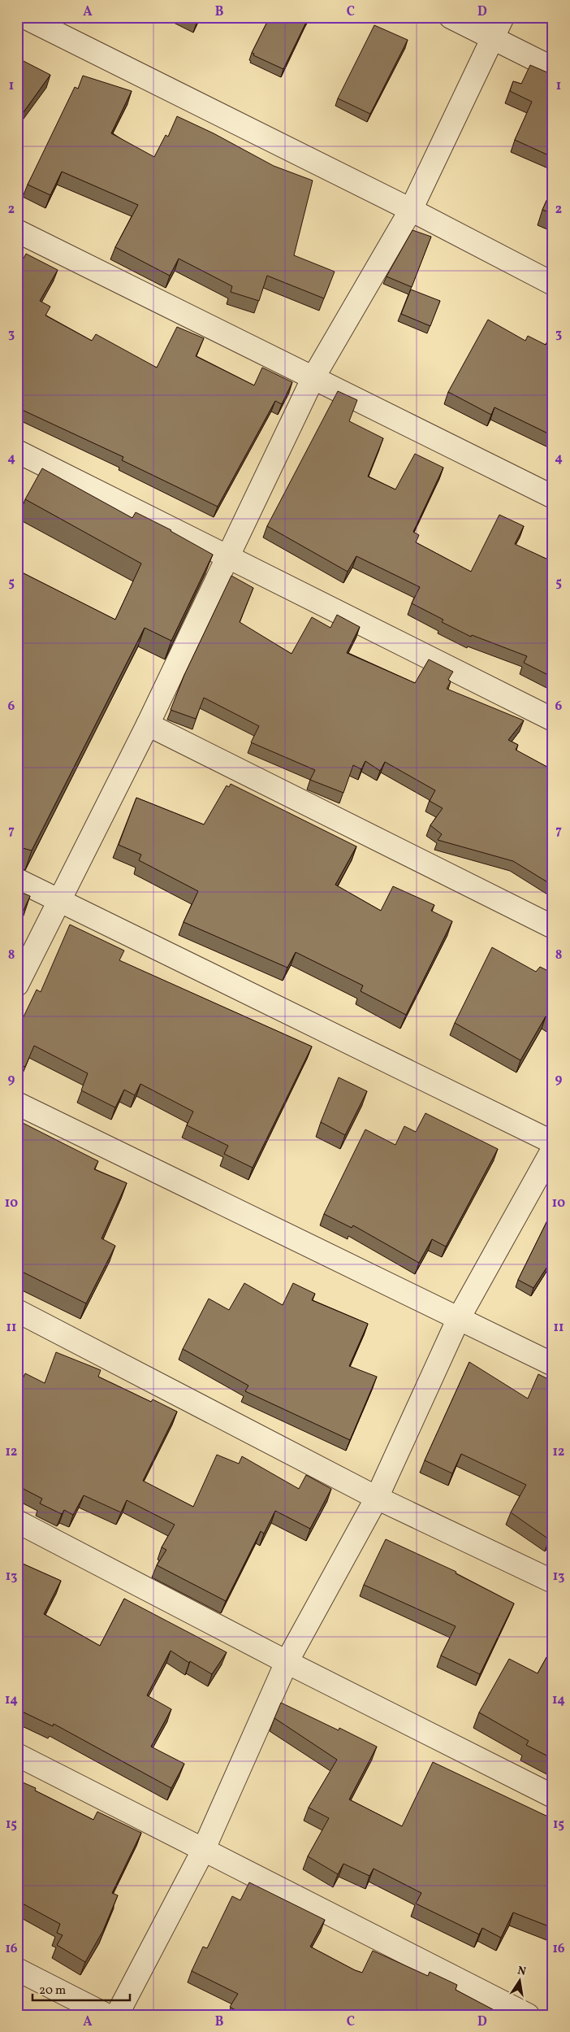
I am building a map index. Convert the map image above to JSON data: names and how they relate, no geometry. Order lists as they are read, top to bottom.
{
  "scale_bar": "20 m",
  "north": "top",
  "grid": {
    "columns": [
      "A",
      "B",
      "C",
      "D"
    ],
    "rows": [
      "1",
      "2",
      "3",
      "4",
      "5",
      "6",
      "7",
      "8",
      "9",
      "10",
      "11",
      "12",
      "13",
      "14",
      "15",
      "16"
    ]
  }
}
